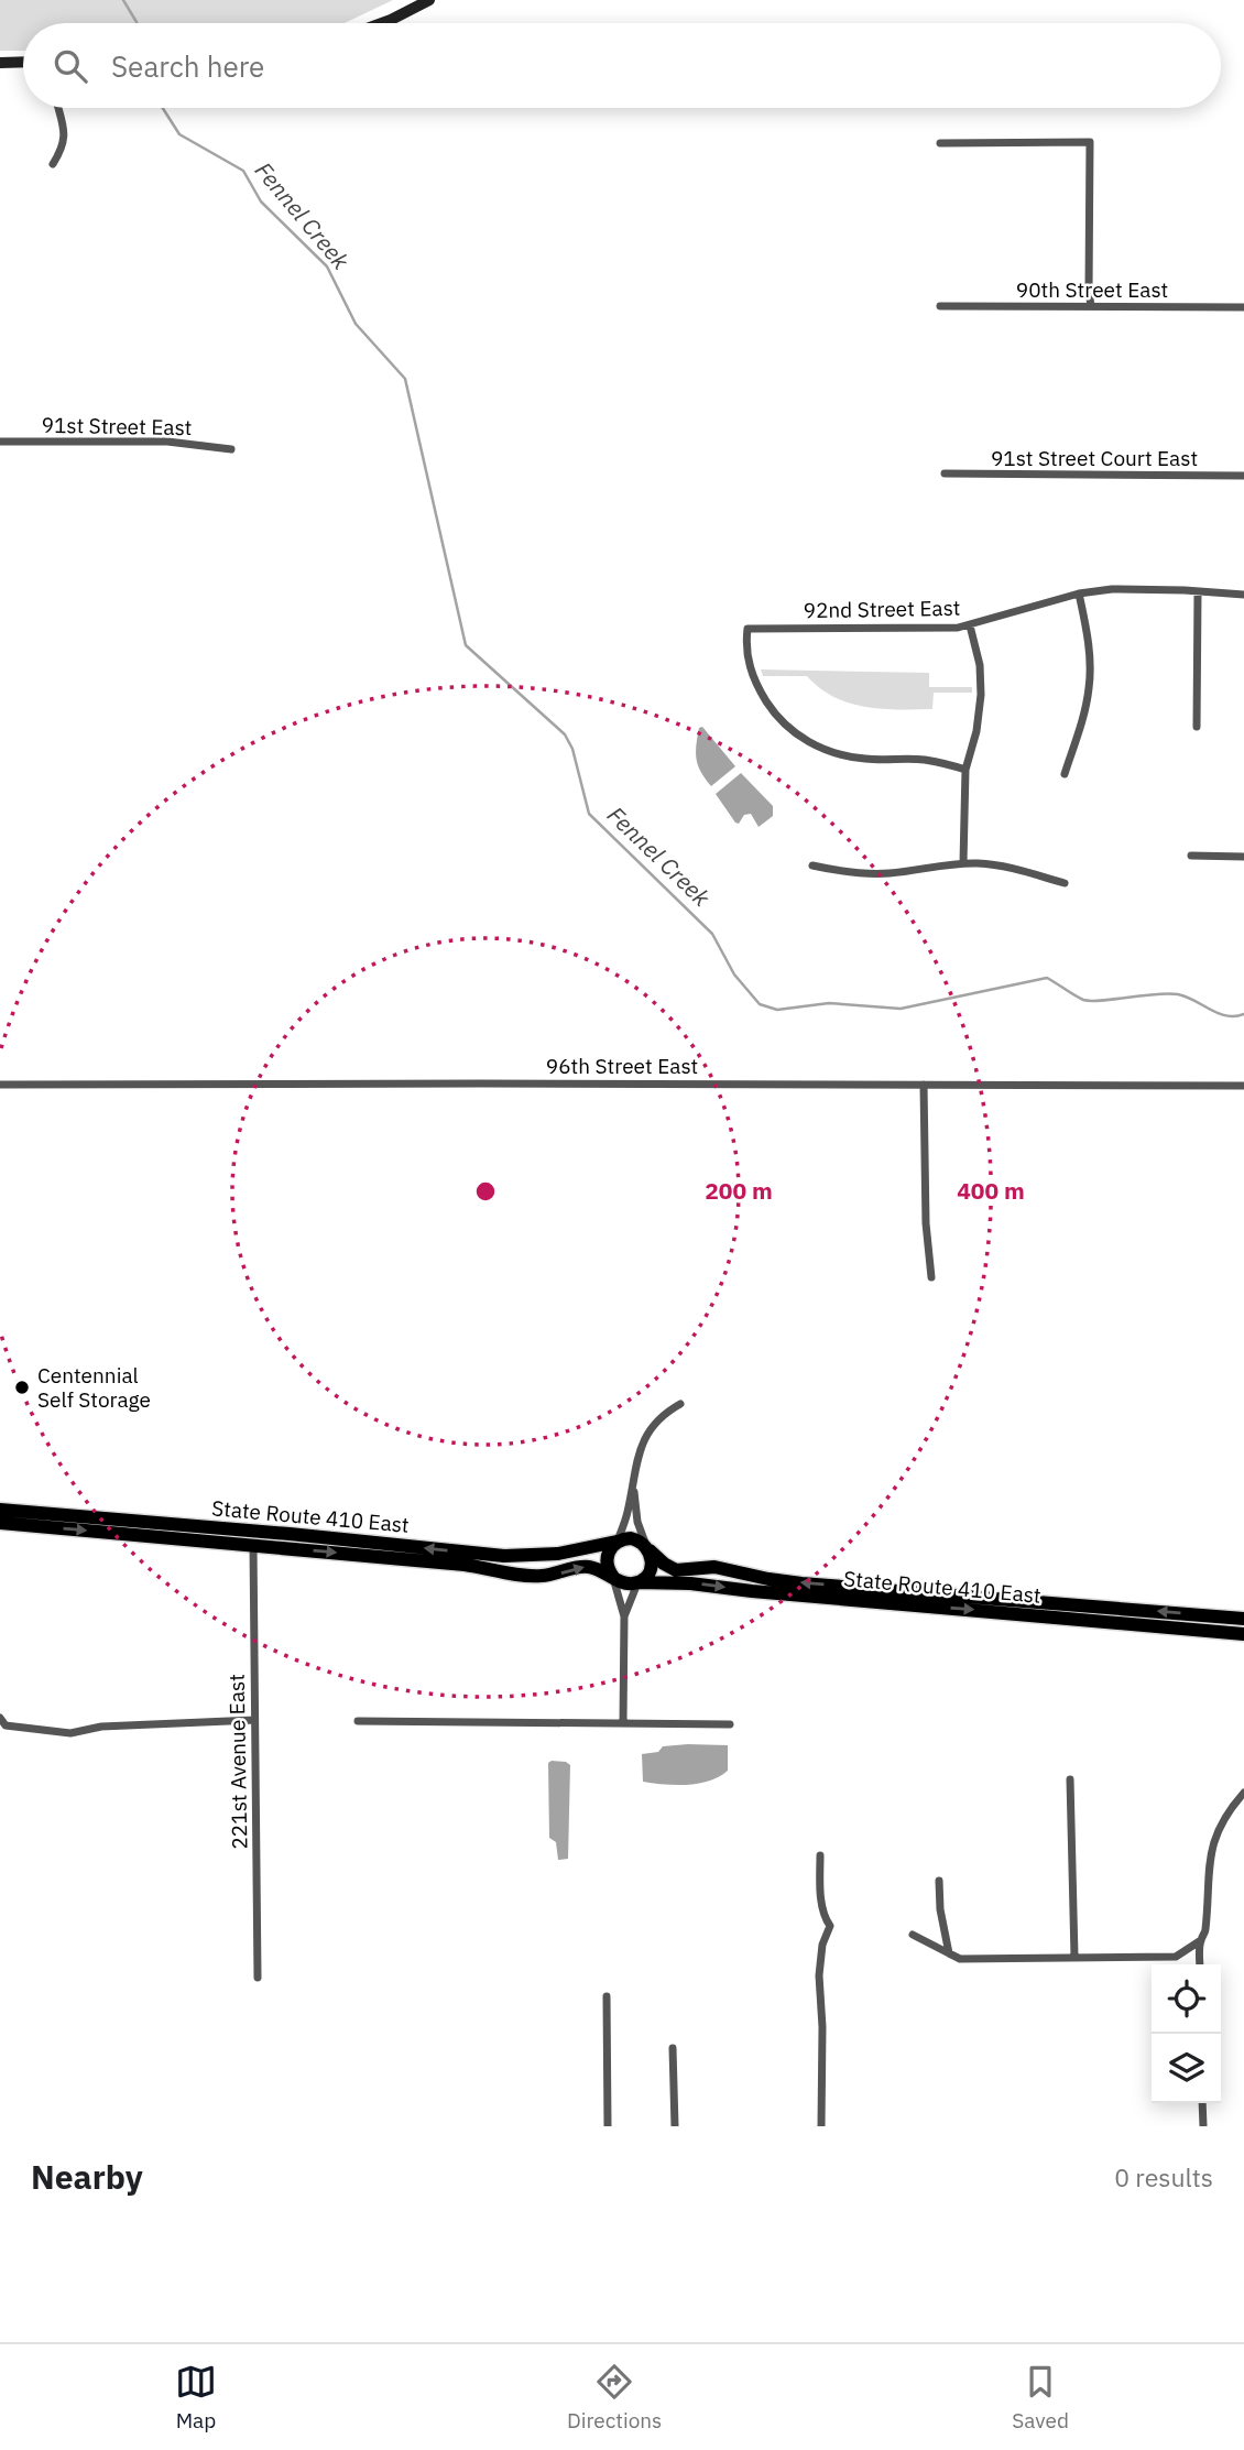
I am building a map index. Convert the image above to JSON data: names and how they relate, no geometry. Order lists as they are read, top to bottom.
{
  "streets": {
    "main road": ["State Route 410 East"],
    "street": [
      "90th Street East",
      "91st Street East",
      "91st Street Court East",
      "92nd Street East",
      "96th Street East",
      "221st Avenue East"
    ]
  },
  "crossings": [
    ["State Route 410 East", "221st Avenue East"]
  ],
  "water": ["Fennel Creek"],
  "places": ["Centennial Self Storage"],
  "page": {
    "search": "Search here",
    "heading": ["Nearby", "0 results"],
    "nav": ["Map", "Directions", "Saved"]
  },
  "rings": ["200 m", "400 m"]
}
